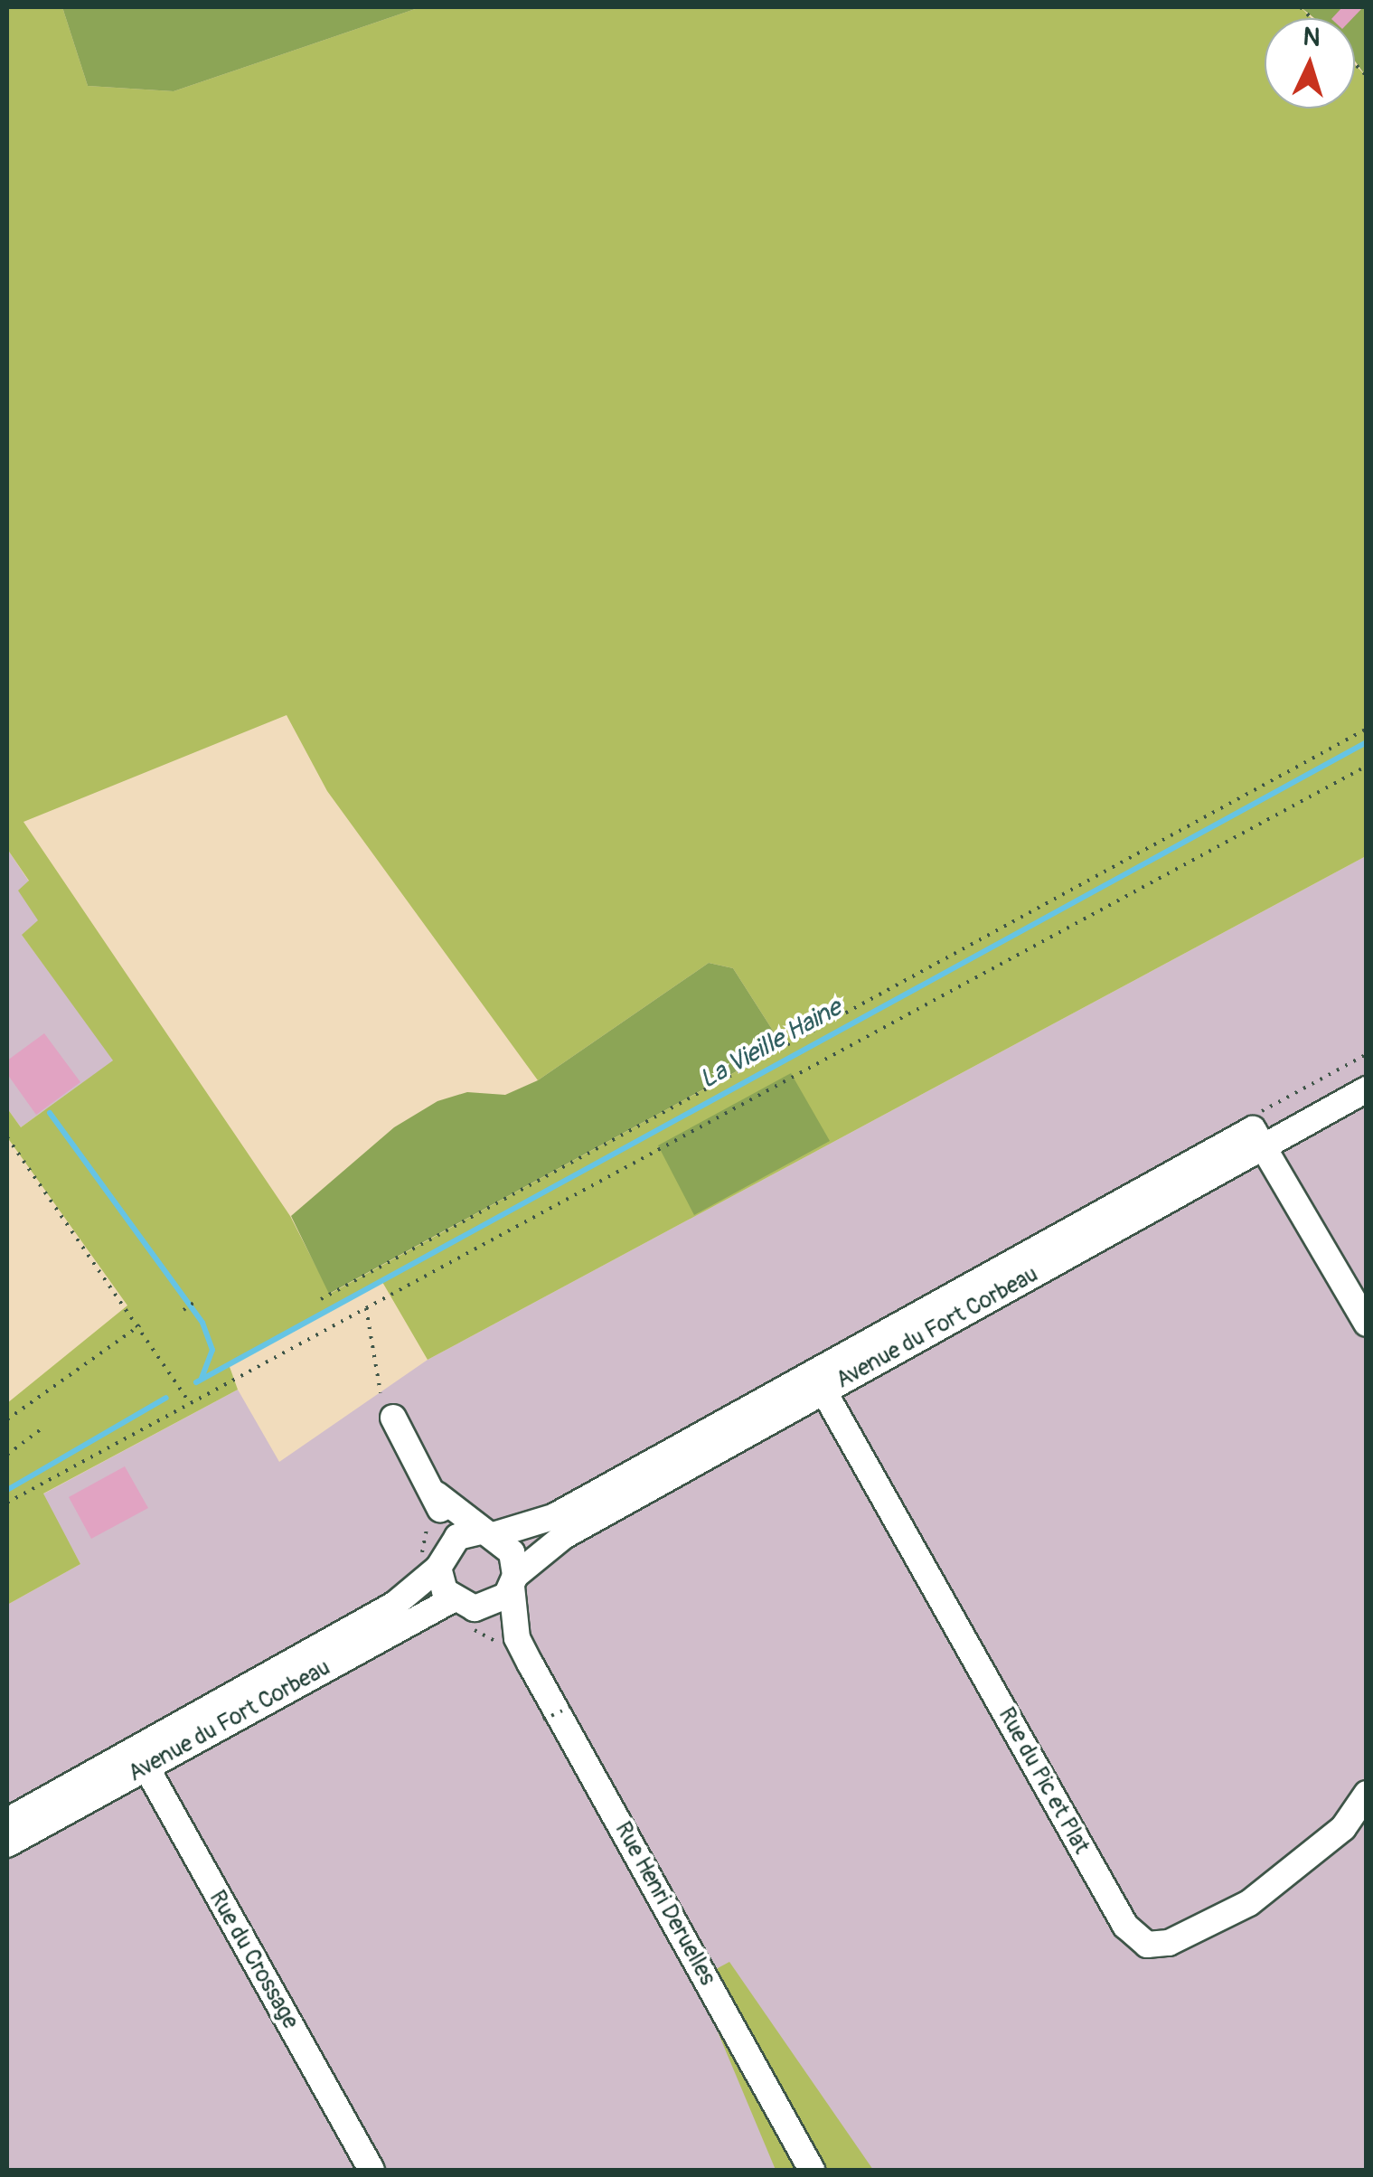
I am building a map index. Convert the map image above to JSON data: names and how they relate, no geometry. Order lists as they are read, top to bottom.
{
  "streets": {
    "street": [
      "Avenue du Fort Corbeau",
      "Rue du Pic et Plat",
      "Rue Henri Deruelles",
      "Rue du Crossage"
    ]
  },
  "crossings": [
    ["Avenue du Fort Corbeau", "Rue du Pic et Plat"],
    ["Avenue du Fort Corbeau", "Rue Henri Deruelles"],
    ["Avenue du Fort Corbeau", "Rue du Crossage"]
  ],
  "water": ["La Vieille Haine"],
  "north": "top"
}
